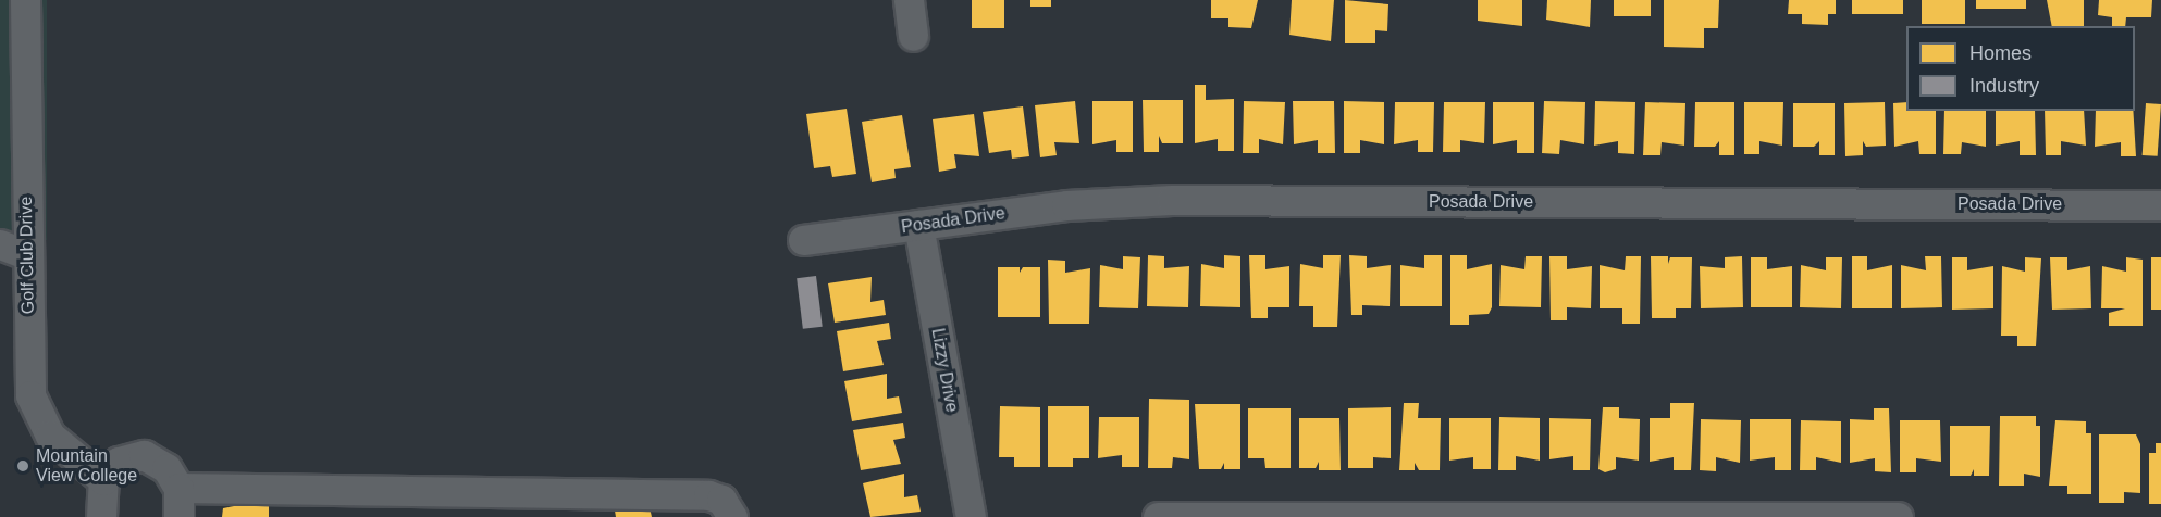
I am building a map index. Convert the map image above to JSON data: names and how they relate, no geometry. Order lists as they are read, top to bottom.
{
  "streets": {
    "street": ["Posada Drive", "Golf Club Drive", "Lizzy Drive"]
  },
  "crossings": [
    ["Posada Drive", "Lizzy Drive"]
  ],
  "places": ["Mountain View College"],
  "legend": ["Homes", "Industry"]
}
